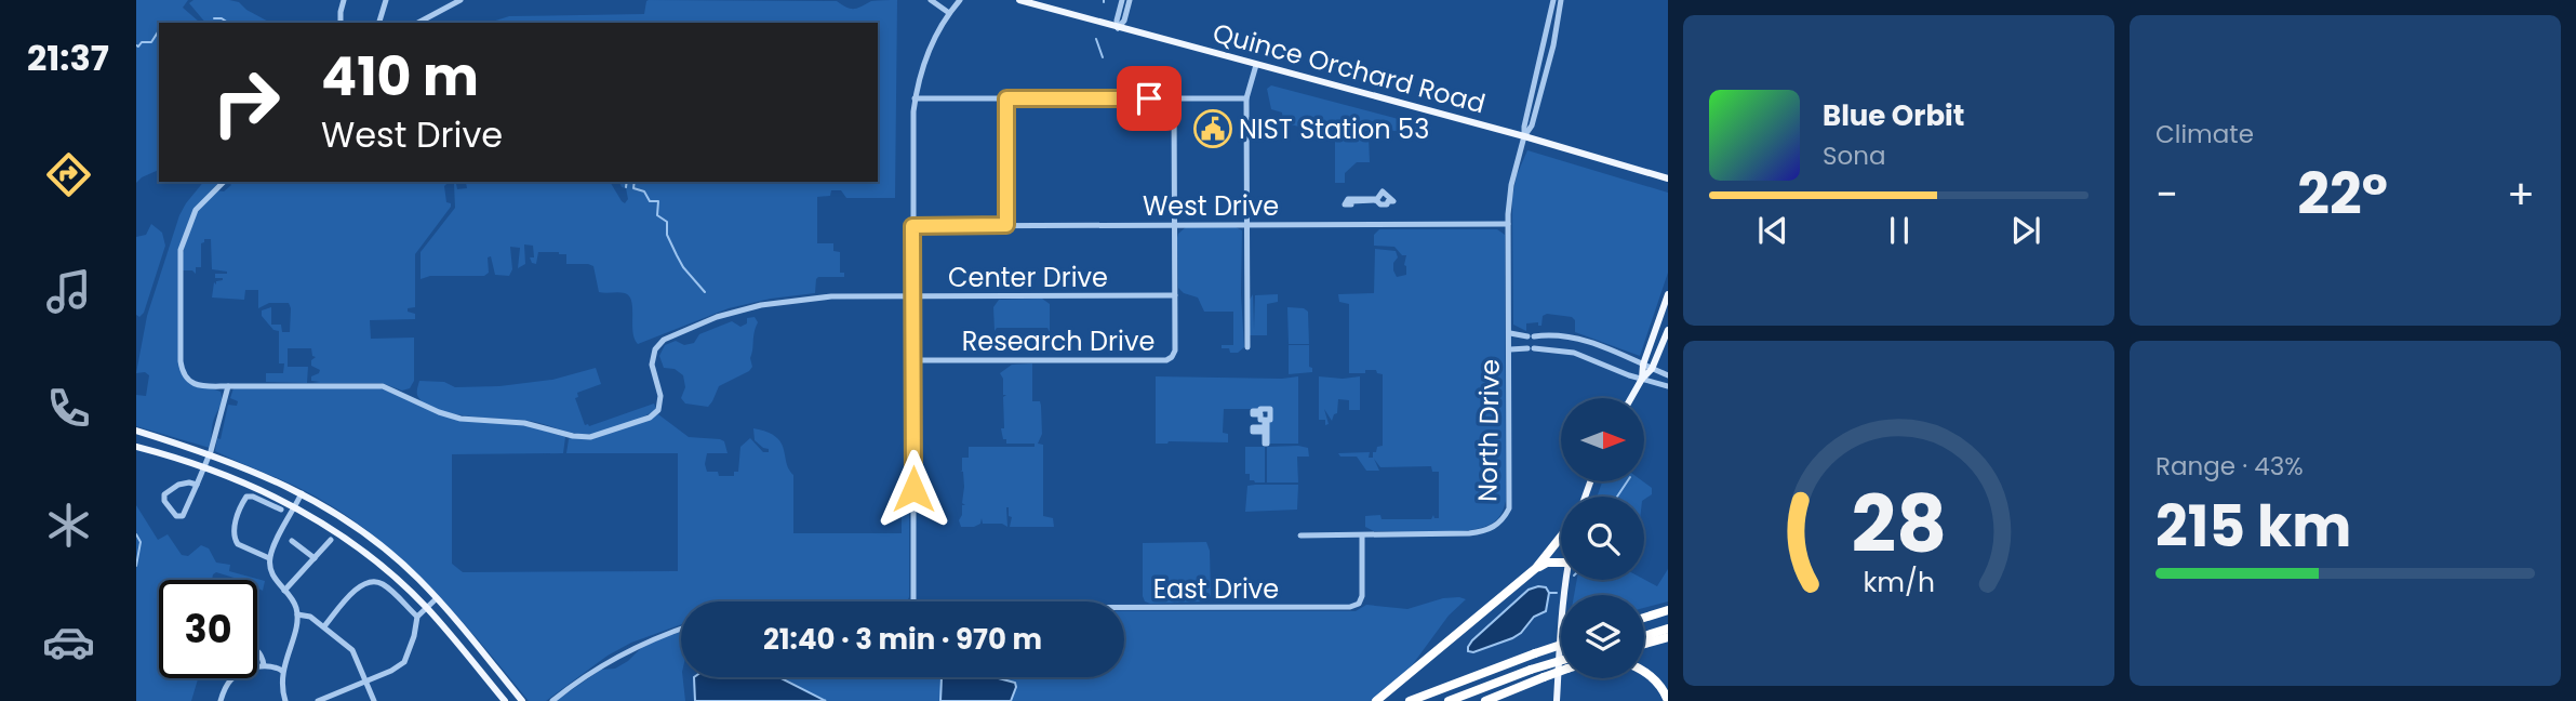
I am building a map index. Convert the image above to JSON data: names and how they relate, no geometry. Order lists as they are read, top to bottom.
{
  "streets": {
    "main road": ["Quince Orchard Road"],
    "street": [
      "West Drive",
      "Center Drive",
      "Research Drive",
      "North Drive",
      "East Drive"
    ]
  },
  "crossings": [
    ["Quince Orchard Road", "North Drive"],
    ["West Drive", "Research Drive"],
    ["West Drive", "North Drive"],
    ["Center Drive", "Research Drive"],
    ["North Drive", "East Drive"]
  ],
  "places": {
    "public building": ["NIST Station 53"]
  },
  "north": "right",
  "page": {
    "tabs": "21:37",
    "tile": [
      "Climate",
      ["Range · 43%", "215 km"]
    ],
    "turn": ["410 m", "West Drive"],
    "song": ["Blue Orbit", "Sona"],
    "heat": ["−", "22°", "+"],
    "limit": "30",
    "trip": "21:40 · 3 min · 970 m",
    "gauge": ["28", "km/h"]
  }
}
